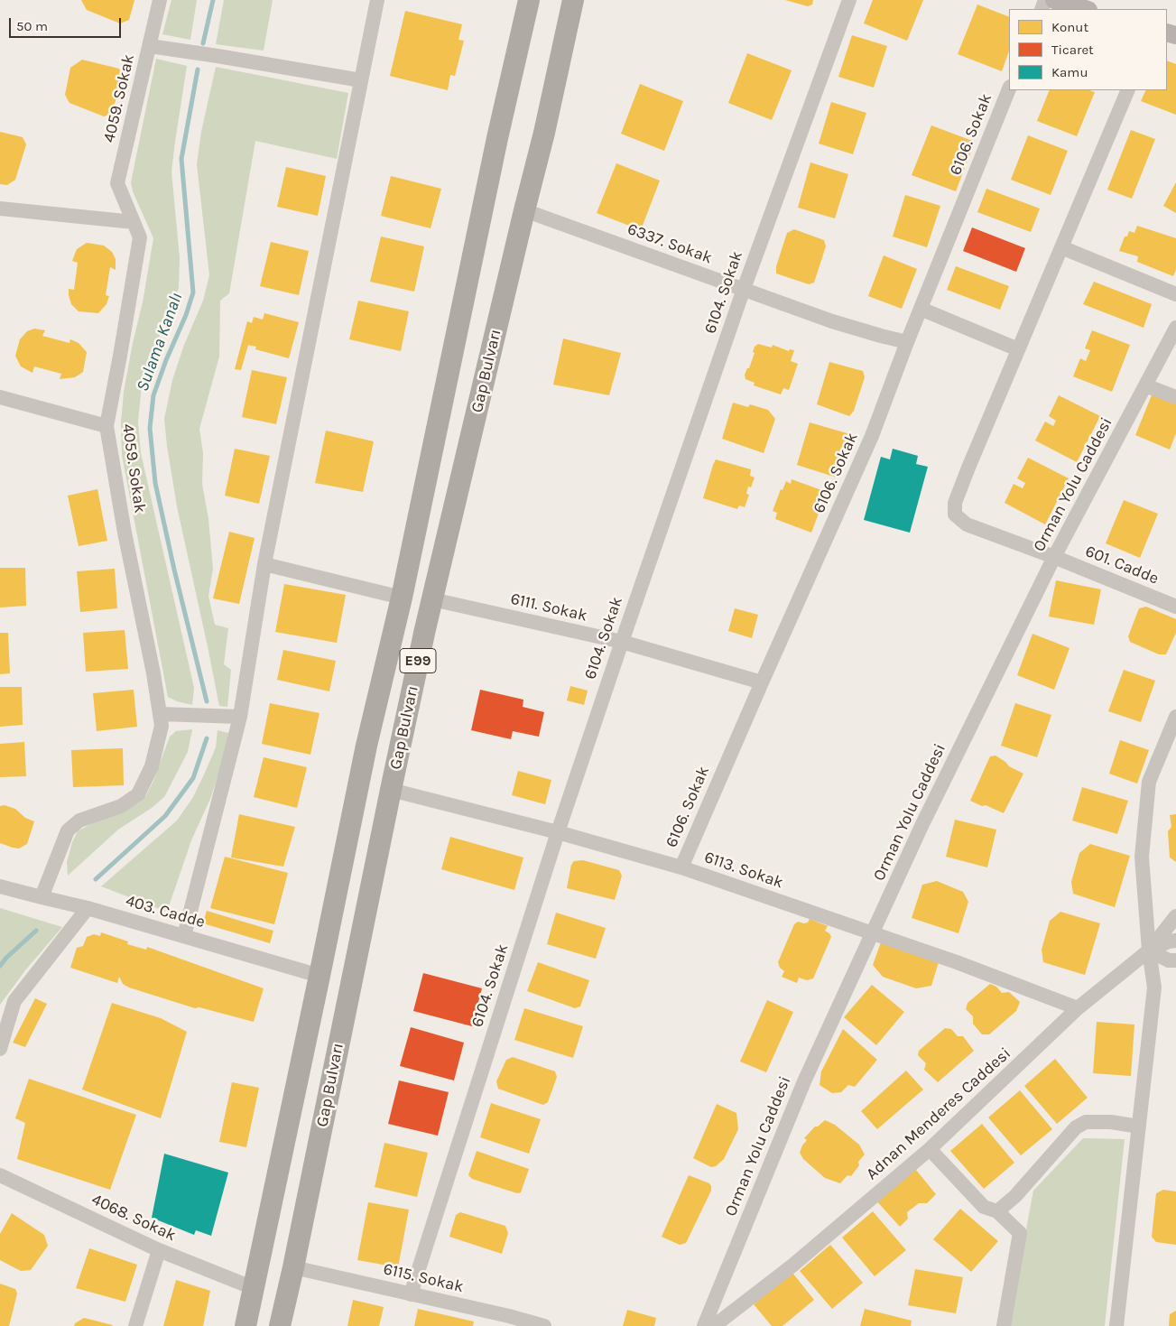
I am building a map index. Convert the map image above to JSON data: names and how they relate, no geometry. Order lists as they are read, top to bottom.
{
  "streets": {
    "highway": ["Gap Bulvarı", "E99"],
    "street": [
      "4059. Sokak",
      "6106. Sokak",
      "6337. Sokak",
      "6104. Sokak",
      "Orman Yolu Caddesi",
      "601. Cadde",
      "6111. Sokak",
      "6113. Sokak",
      "403. Cadde",
      "Adnan Menderes Caddesi",
      "4068. Sokak",
      "6115. Sokak"
    ]
  },
  "crossings": [
    ["4059. Sokak", "403. Cadde"],
    ["6106. Sokak", "6337. Sokak"],
    ["6106. Sokak", "6111. Sokak"],
    ["6106. Sokak", "6113. Sokak"],
    ["6337. Sokak", "6104. Sokak"],
    ["6337. Sokak", "Gap Bulvarı"],
    ["6104. Sokak", "6111. Sokak"],
    ["6104. Sokak", "6113. Sokak"],
    ["6104. Sokak", "6115. Sokak"],
    ["Gap Bulvarı", "6111. Sokak"],
    ["Gap Bulvarı", "6113. Sokak"],
    ["Gap Bulvarı", "403. Cadde"],
    ["Gap Bulvarı", "4068. Sokak"],
    ["Gap Bulvarı", "6115. Sokak"],
    ["Orman Yolu Caddesi", "601. Cadde"],
    ["Orman Yolu Caddesi", "6113. Sokak"],
    ["6113. Sokak", "Adnan Menderes Caddesi"]
  ],
  "water": ["Sulama Kanalı"],
  "legend": ["Konut", "Ticaret", "Kamu"],
  "scale_bar": "50 m"
}
